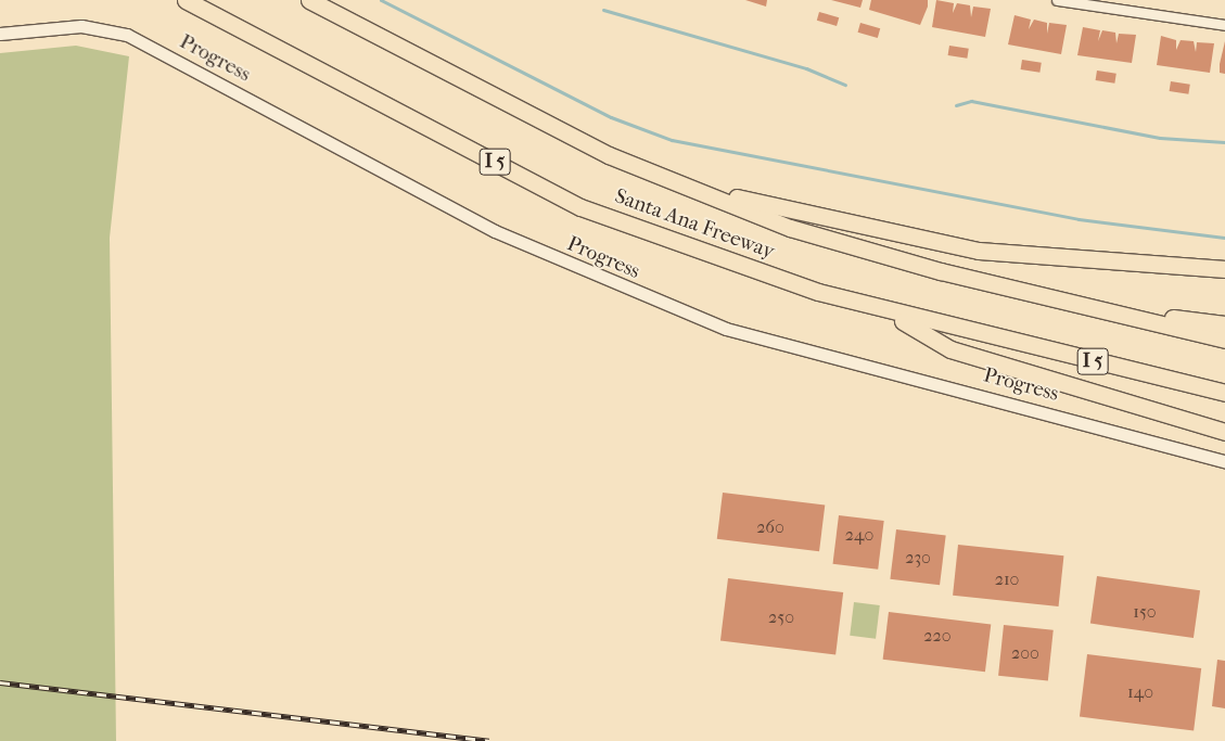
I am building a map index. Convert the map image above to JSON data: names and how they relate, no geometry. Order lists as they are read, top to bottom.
{
  "streets": {
    "highway": ["I 5", "Santa Ana Freeway"],
    "street": ["Progress"]
  },
  "house_numbers": [
    "260",
    "240",
    "230",
    "210",
    "150",
    "250",
    "220",
    "200",
    "140"
  ]
}
